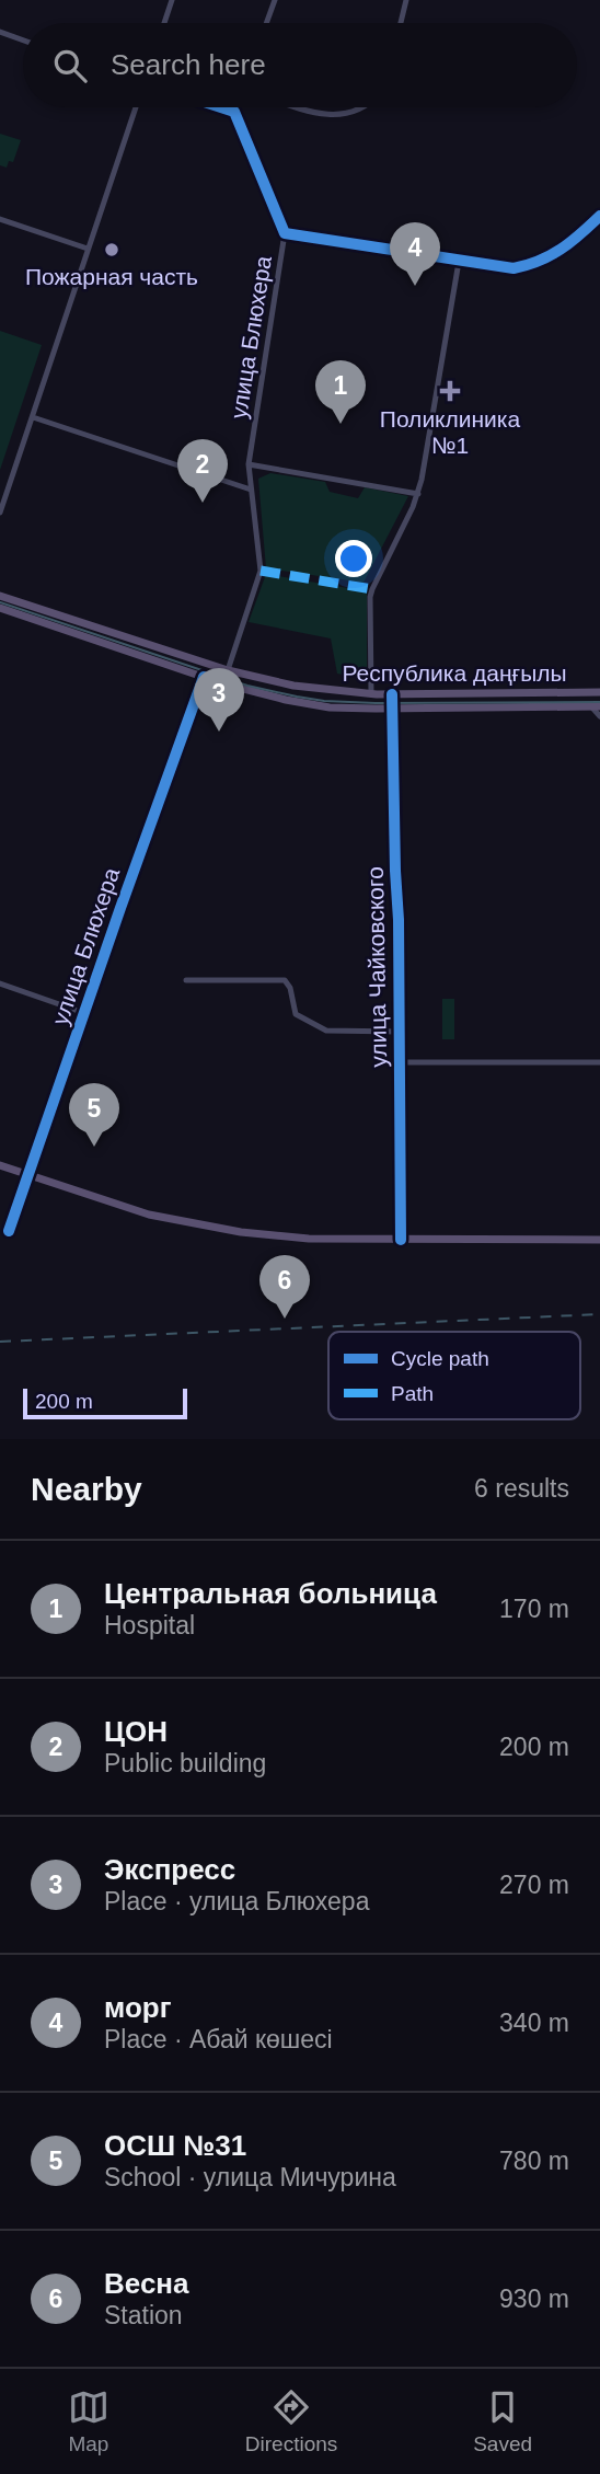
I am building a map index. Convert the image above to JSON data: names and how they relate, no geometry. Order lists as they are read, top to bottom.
{
  "streets": {
    "main road": ["Республика даңғылы"],
    "street": ["улица Блюхера", "улица Чайковского"]
  },
  "crossings": [
    ["улица Блюхера", "Республика даңғылы"],
    ["Республика даңғылы", "улица Чайковского"]
  ],
  "places": {
    "other": ["Пожарная часть"],
    "health": ["Поликлиника №1"]
  },
  "legend": ["Cycle path", "Path"],
  "scale_bar": "200 m",
  "page": {
    "search": "Search here",
    "pins": [
      "4",
      "1",
      "2",
      "3",
      "5",
      "6"
    ],
    "scale": "200 m",
    "heading": ["Nearby", "6 results"],
    "list": [
      {
        "mark": "1",
        "name": "Центральная больница",
        "note": "Hospital",
        "value": "170 m"
      },
      {
        "mark": "2",
        "name": "ЦОН",
        "note": "Public building",
        "value": "200 m"
      },
      {
        "mark": "3",
        "name": "Экспресс",
        "note": "Place · улица Блюхера",
        "value": "270 m"
      },
      {
        "mark": "4",
        "name": "морг",
        "note": "Place · Абай көшесі",
        "value": "340 m"
      },
      {
        "mark": "5",
        "name": "ОСШ №31",
        "note": "School · улица Мичурина",
        "value": "780 m"
      },
      {
        "mark": "6",
        "name": "Весна",
        "note": "Station",
        "value": "930 m"
      }
    ],
    "nav": ["Map", "Directions", "Saved"]
  }
}
